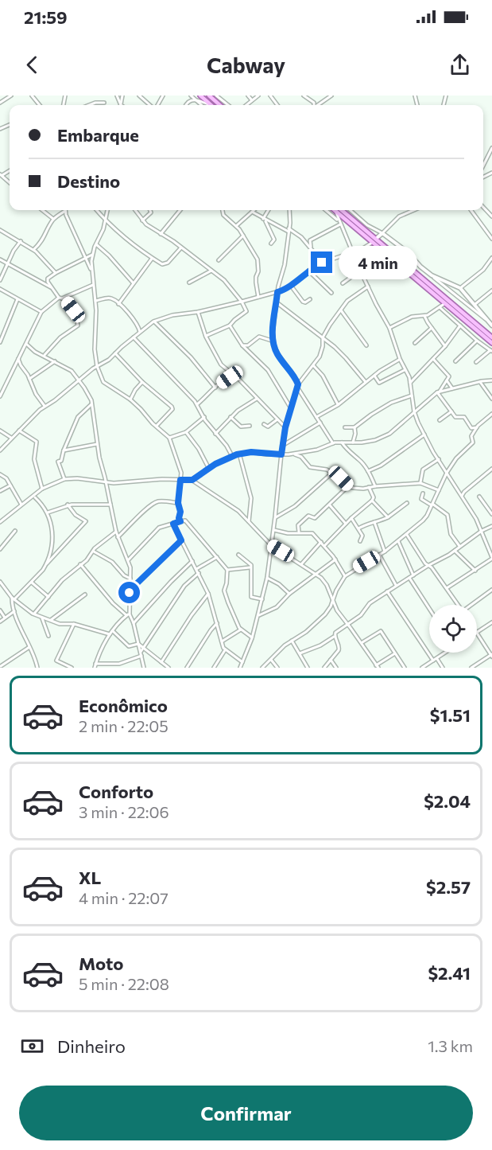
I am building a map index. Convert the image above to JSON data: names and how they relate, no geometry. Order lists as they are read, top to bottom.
{
  "page": {
    "status": "21:59",
    "header": "Cabway",
    "banner": ["Embarque", "Destino"],
    "bubble": "4 min",
    "list": [
      {
        "name": "Econômico",
        "note": "2 min · 22:05",
        "value": "$1.51"
      },
      {
        "name": "Conforto",
        "note": "3 min · 22:06",
        "value": "$2.04"
      },
      {
        "name": "XL",
        "note": "4 min · 22:07",
        "value": "$2.57"
      },
      {
        "name": "Moto",
        "note": "5 min · 22:08",
        "value": "$2.41"
      }
    ],
    "pay": ["Dinheiro", "1.3 km"],
    "buttons": "Confirmar"
  }
}
